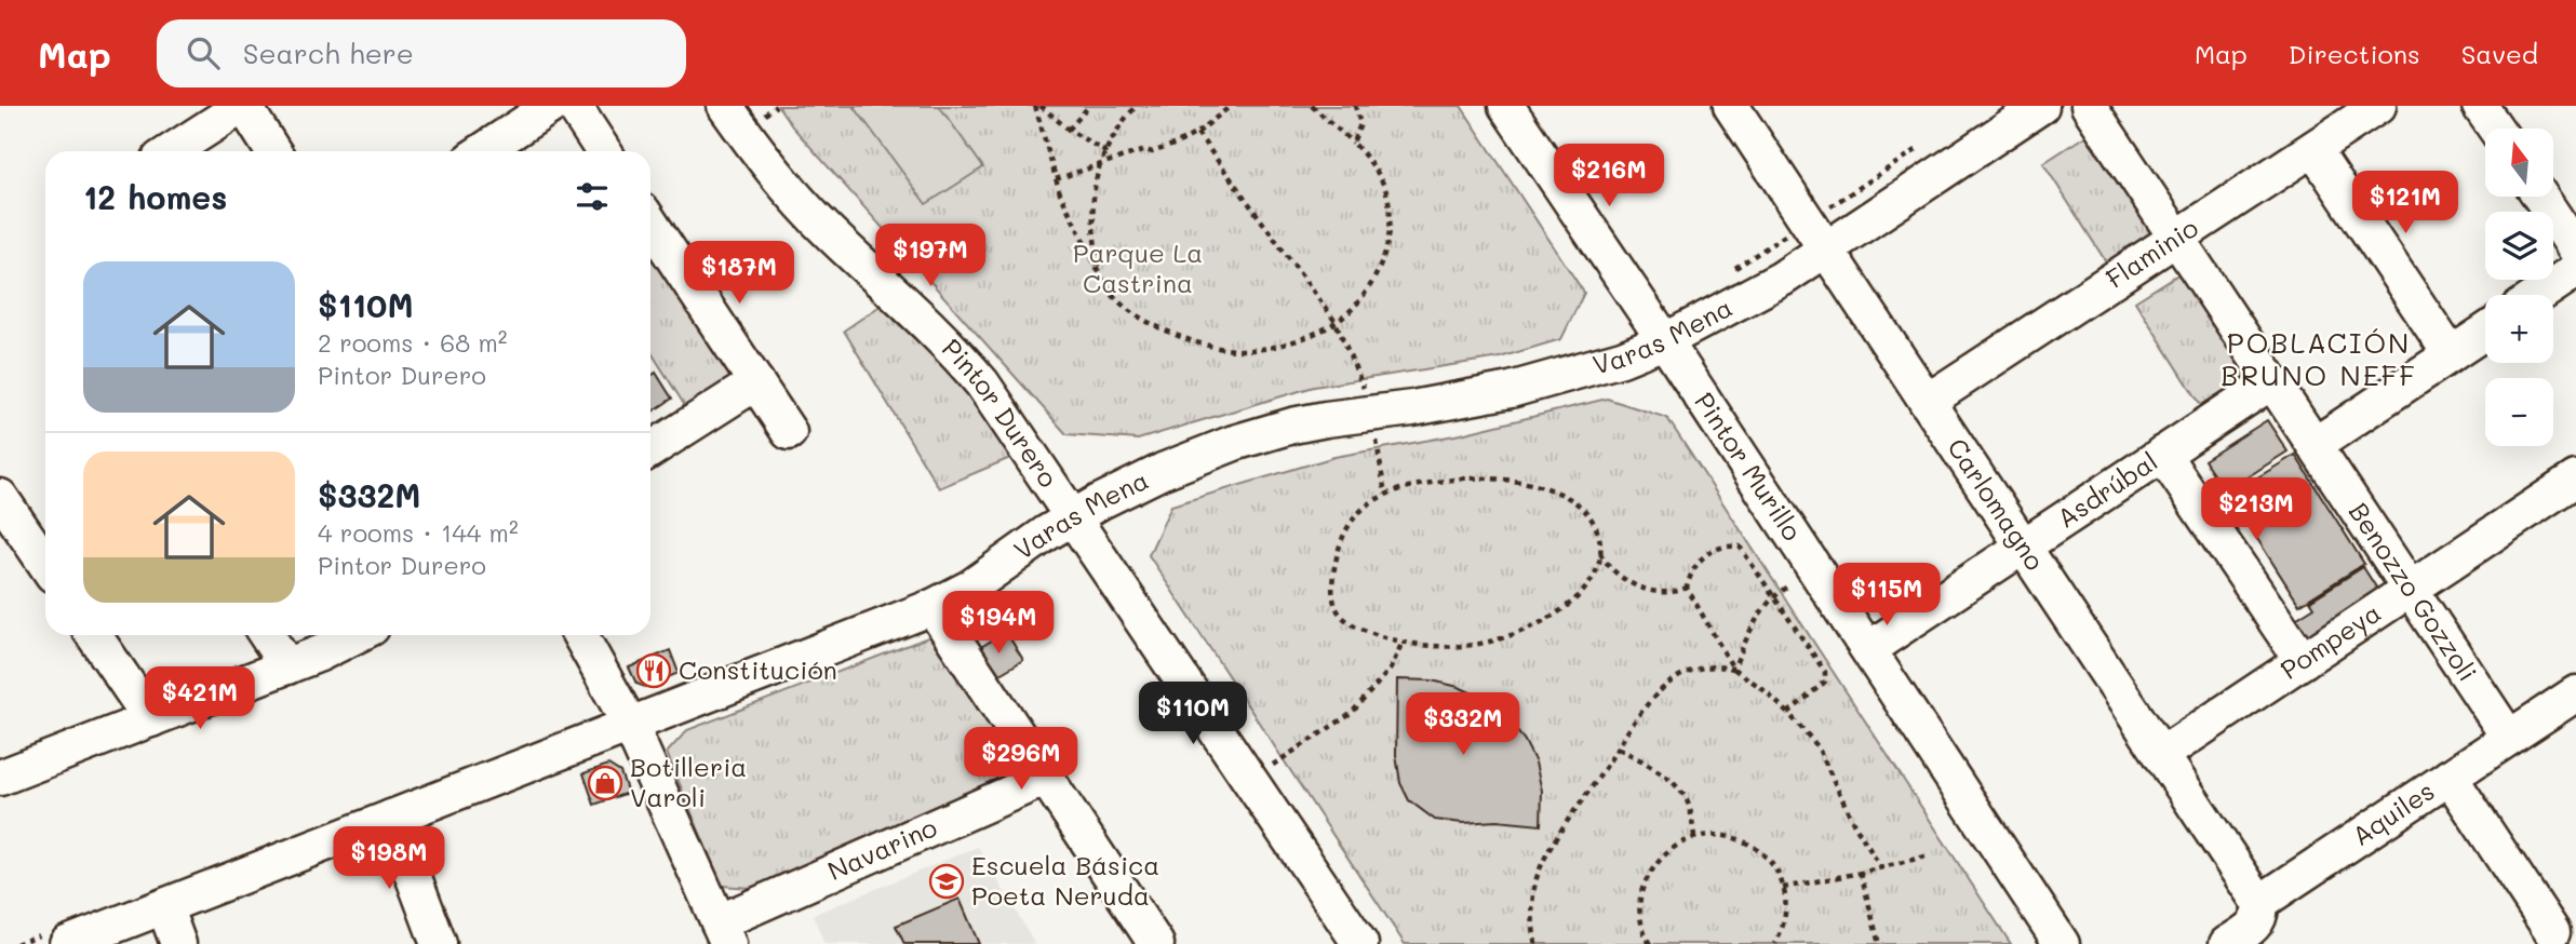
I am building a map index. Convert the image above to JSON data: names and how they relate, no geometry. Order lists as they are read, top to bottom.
{
  "streets": {
    "street": [
      "Flaminio",
      "Varas Mena",
      "Pintor Durero",
      "Pintor Murillo",
      "Asdrúbal",
      "Carlomagno",
      "Benozzo Gozzoli",
      "Pompeya",
      "Aquiles",
      "Navarino"
    ]
  },
  "crossings": [
    ["Flaminio", "Carlomagno"],
    ["Flaminio", "Benozzo Gozzoli"],
    ["Varas Mena", "Pintor Durero"],
    ["Varas Mena", "Pintor Murillo"],
    ["Varas Mena", "Carlomagno"],
    ["Pintor Murillo", "Asdrúbal"],
    ["Asdrúbal", "Carlomagno"],
    ["Asdrúbal", "Benozzo Gozzoli"],
    ["Carlomagno", "Pompeya"],
    ["Carlomagno", "Aquiles"],
    ["Benozzo Gozzoli", "Pompeya"],
    ["Benozzo Gozzoli", "Aquiles"]
  ],
  "districts": ["POBLACIÓN BRUNO NEFF"],
  "parks": ["Parque La Castrina"],
  "places": {
    "restaurant": ["Constitución"],
    "shop": ["Botilleria Varoli"],
    "school or university": ["Escuela Básica Poeta Neruda"]
  },
  "north": "top",
  "page": {
    "header": "Map",
    "search": "Search here",
    "nav": ["Map", "Directions", "Saved"],
    "map_buttons": ["+", "−"],
    "price": [
      "$216M",
      "$121M",
      "$197M",
      "$187M",
      "$213M",
      "$115M",
      "$194M",
      "$421M",
      "$110M",
      "$332M",
      "$296M",
      "$198M"
    ],
    "heading": "12 homes",
    "list": [
      {
        "name": "$110M",
        "note": "2 rooms · 68 m² · Pintor Durero"
      },
      {
        "name": "$332M",
        "note": "4 rooms · 144 m² · Pintor Durero"
      }
    ]
  }
}
